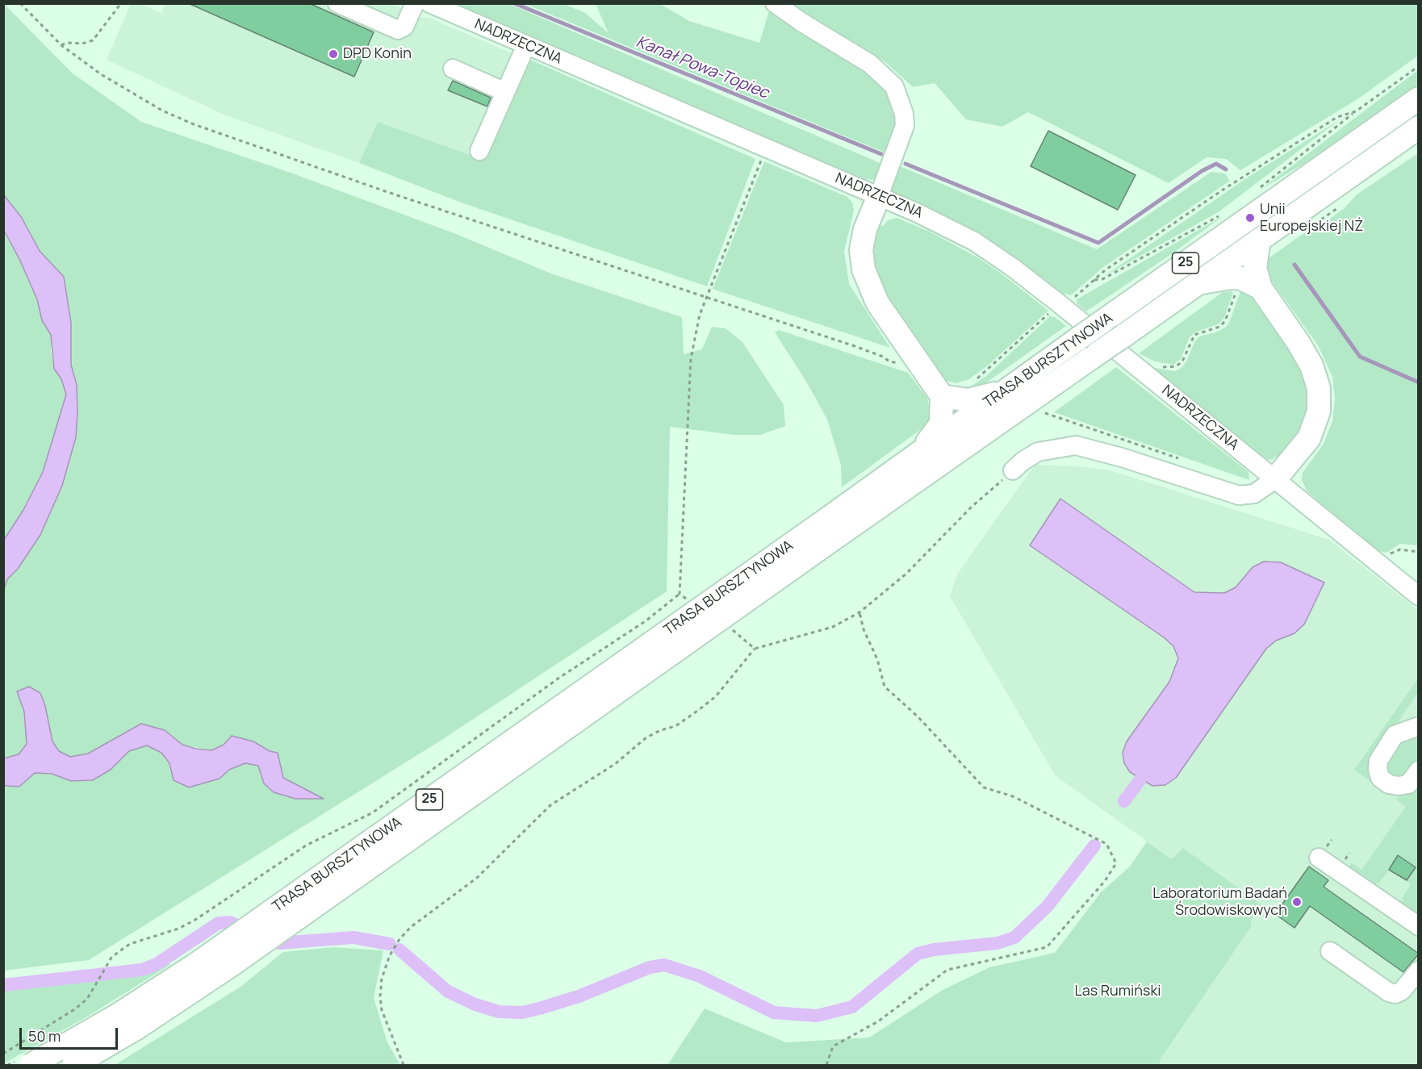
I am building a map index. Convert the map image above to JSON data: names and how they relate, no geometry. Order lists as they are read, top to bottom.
{
  "streets": {
    "main road": ["25", "TRASA BURSZTYNOWA"],
    "street": ["NADRZECZNA"]
  },
  "water": ["Kanał Powa-Topiec"],
  "parks": ["Las Rumiński"],
  "places": ["DPD Konin", "Unii Europejskiej NŻ", "Laboratorium Badań Środowiskowych"],
  "scale_bar": "50 m"
}
